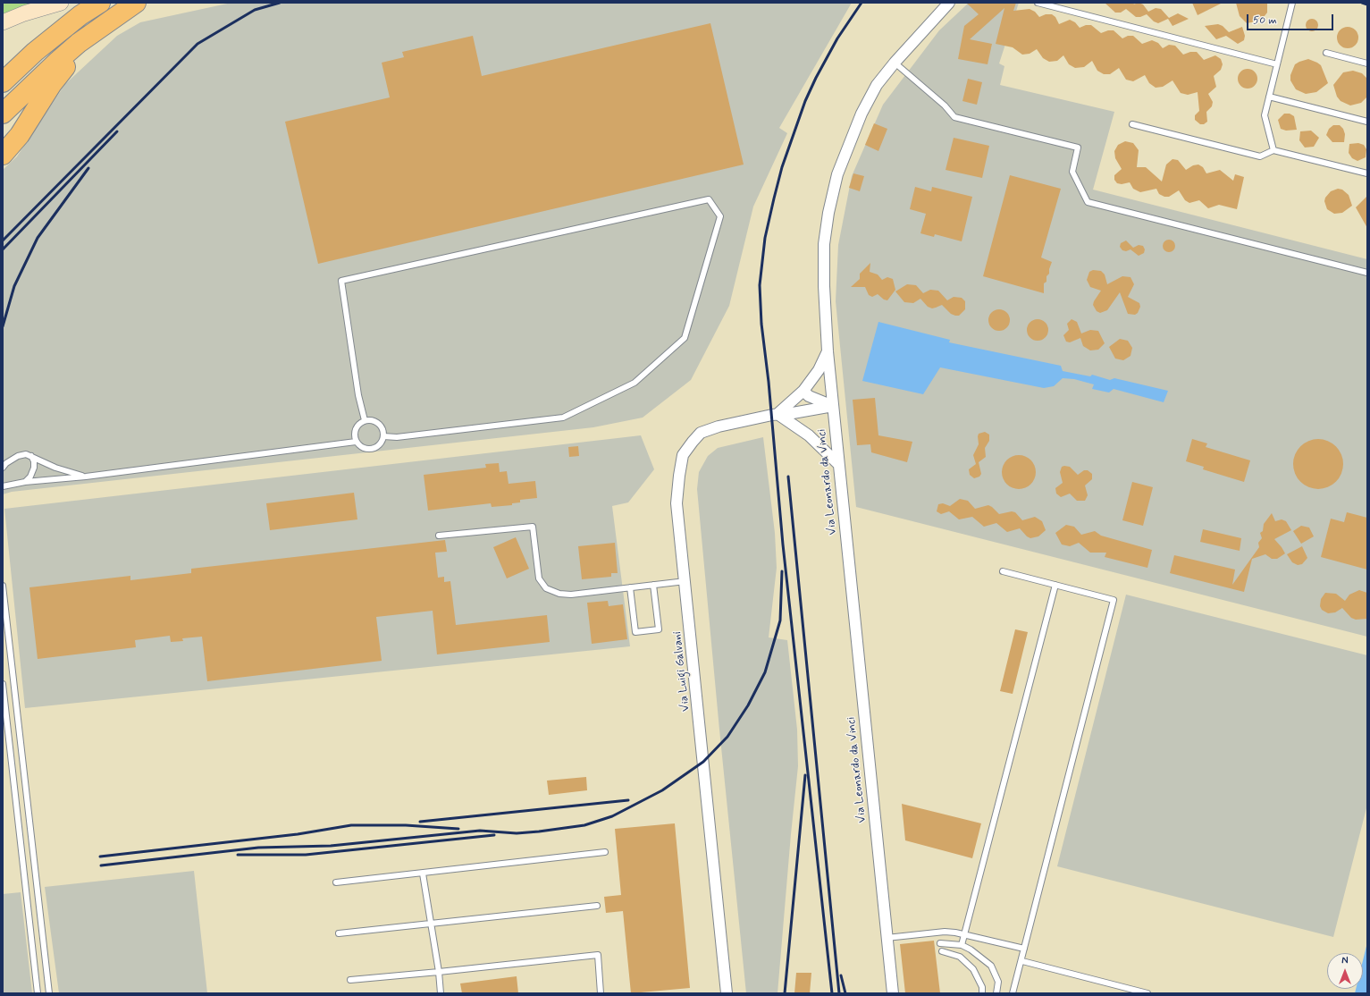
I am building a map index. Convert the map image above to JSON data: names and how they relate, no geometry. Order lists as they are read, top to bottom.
{
  "streets": {
    "street": ["Via Leonardo da Vinci", "Via Luigi Galvani"]
  },
  "crossings": [
    ["Via Leonardo da Vinci", "Via Luigi Galvani"]
  ],
  "scale_bar": "50 m",
  "north": "top"
}
